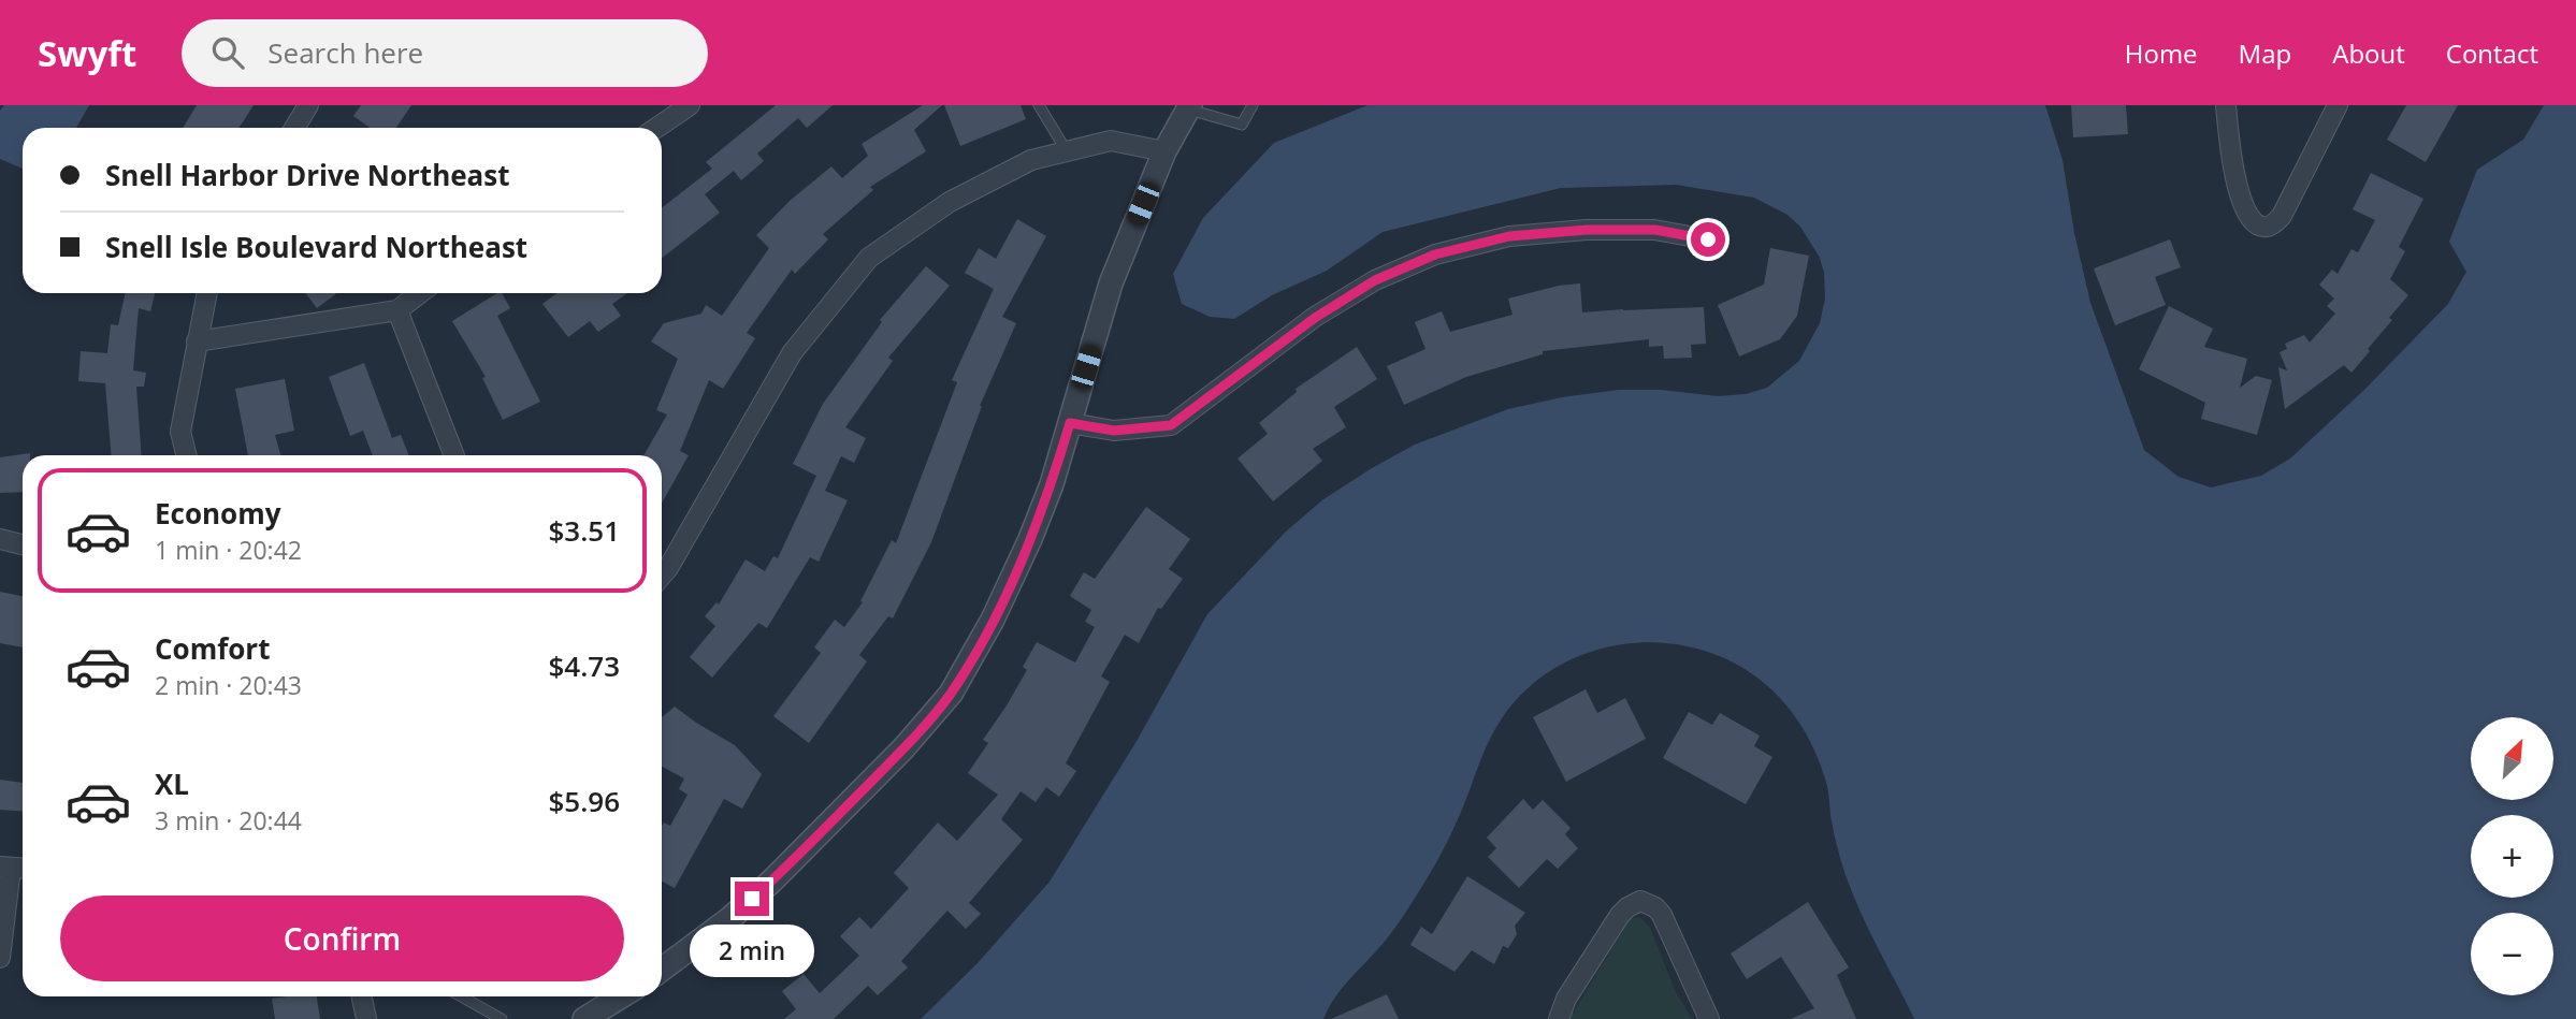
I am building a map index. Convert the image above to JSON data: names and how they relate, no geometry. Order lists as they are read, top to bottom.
{
  "north": "top right",
  "page": {
    "header": "Swyft",
    "search": "Search here",
    "nav": [
      "Home",
      "Map",
      "About",
      "Contact"
    ],
    "banner": ["Snell Harbor Drive Northeast", "Snell Isle Boulevard Northeast"],
    "list": [
      {
        "name": "Economy",
        "note": "1 min · 20:42",
        "value": "$3.51"
      },
      {
        "name": "Comfort",
        "note": "2 min · 20:43",
        "value": "$4.73"
      },
      {
        "name": "XL",
        "note": "3 min · 20:44",
        "value": "$5.96"
      }
    ],
    "map_buttons": ["+", "−"],
    "buttons": "Confirm",
    "bubble": "2 min"
  }
}
